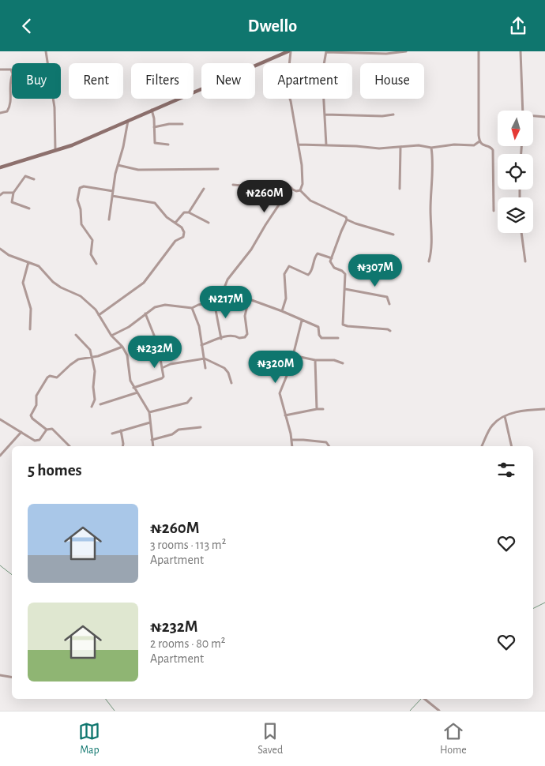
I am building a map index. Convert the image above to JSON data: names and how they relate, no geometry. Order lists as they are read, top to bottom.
{
  "north": "bottom",
  "page": {
    "header": "Dwello",
    "chip": [
      "Buy",
      "Rent",
      "Filters",
      "New",
      "Apartment",
      "House"
    ],
    "price": [
      "₦260M",
      "₦307M",
      "₦217M",
      "₦232M",
      "₦320M"
    ],
    "heading": "5 homes",
    "list": [
      {
        "name": "₦260M",
        "note": "3 rooms · 113 m² · Apartment"
      },
      {
        "name": "₦232M",
        "note": "2 rooms · 80 m² · Apartment"
      }
    ],
    "tabs": ["Map", "Saved", "Home"]
  }
}
